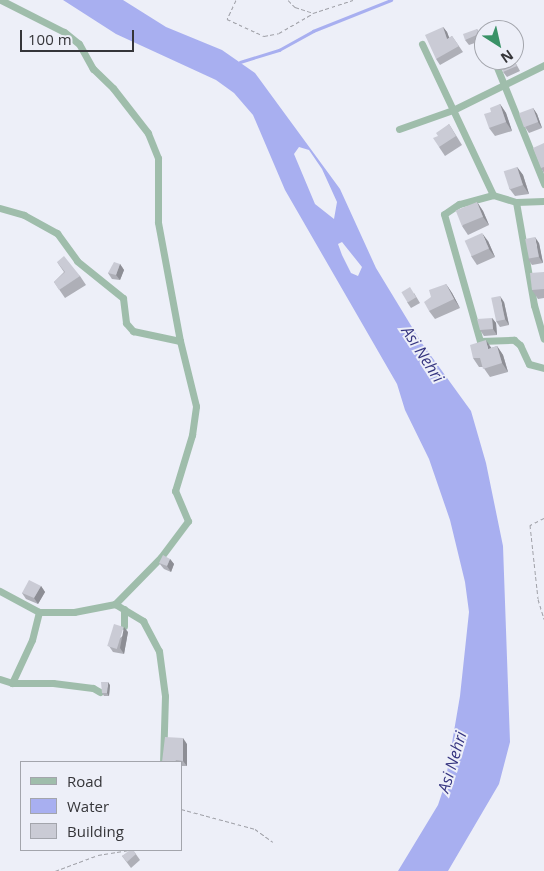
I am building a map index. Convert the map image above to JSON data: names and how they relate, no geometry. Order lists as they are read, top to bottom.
{
  "water": ["Asi Nehri"],
  "legend": ["Road", "Water", "Building"],
  "scale_bar": "100 m",
  "north": "bottom right"
}
